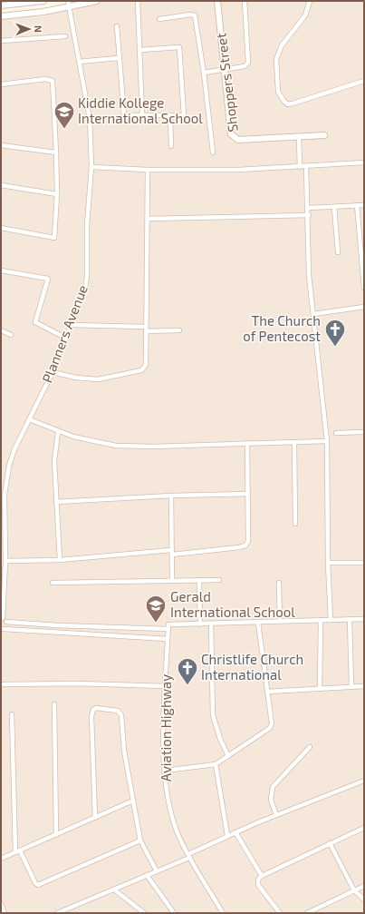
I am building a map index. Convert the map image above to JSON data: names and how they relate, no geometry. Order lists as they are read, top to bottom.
{
  "streets": {
    "street": ["Shoppers Street", "Planners Avenue", "Aviation Highway"]
  },
  "places": {
    "school or university": ["Kiddie Kollege International School", "Gerald International School"],
    "church": ["The Church of Pentecost", "Christlife Church International"]
  },
  "north": "right"
}
